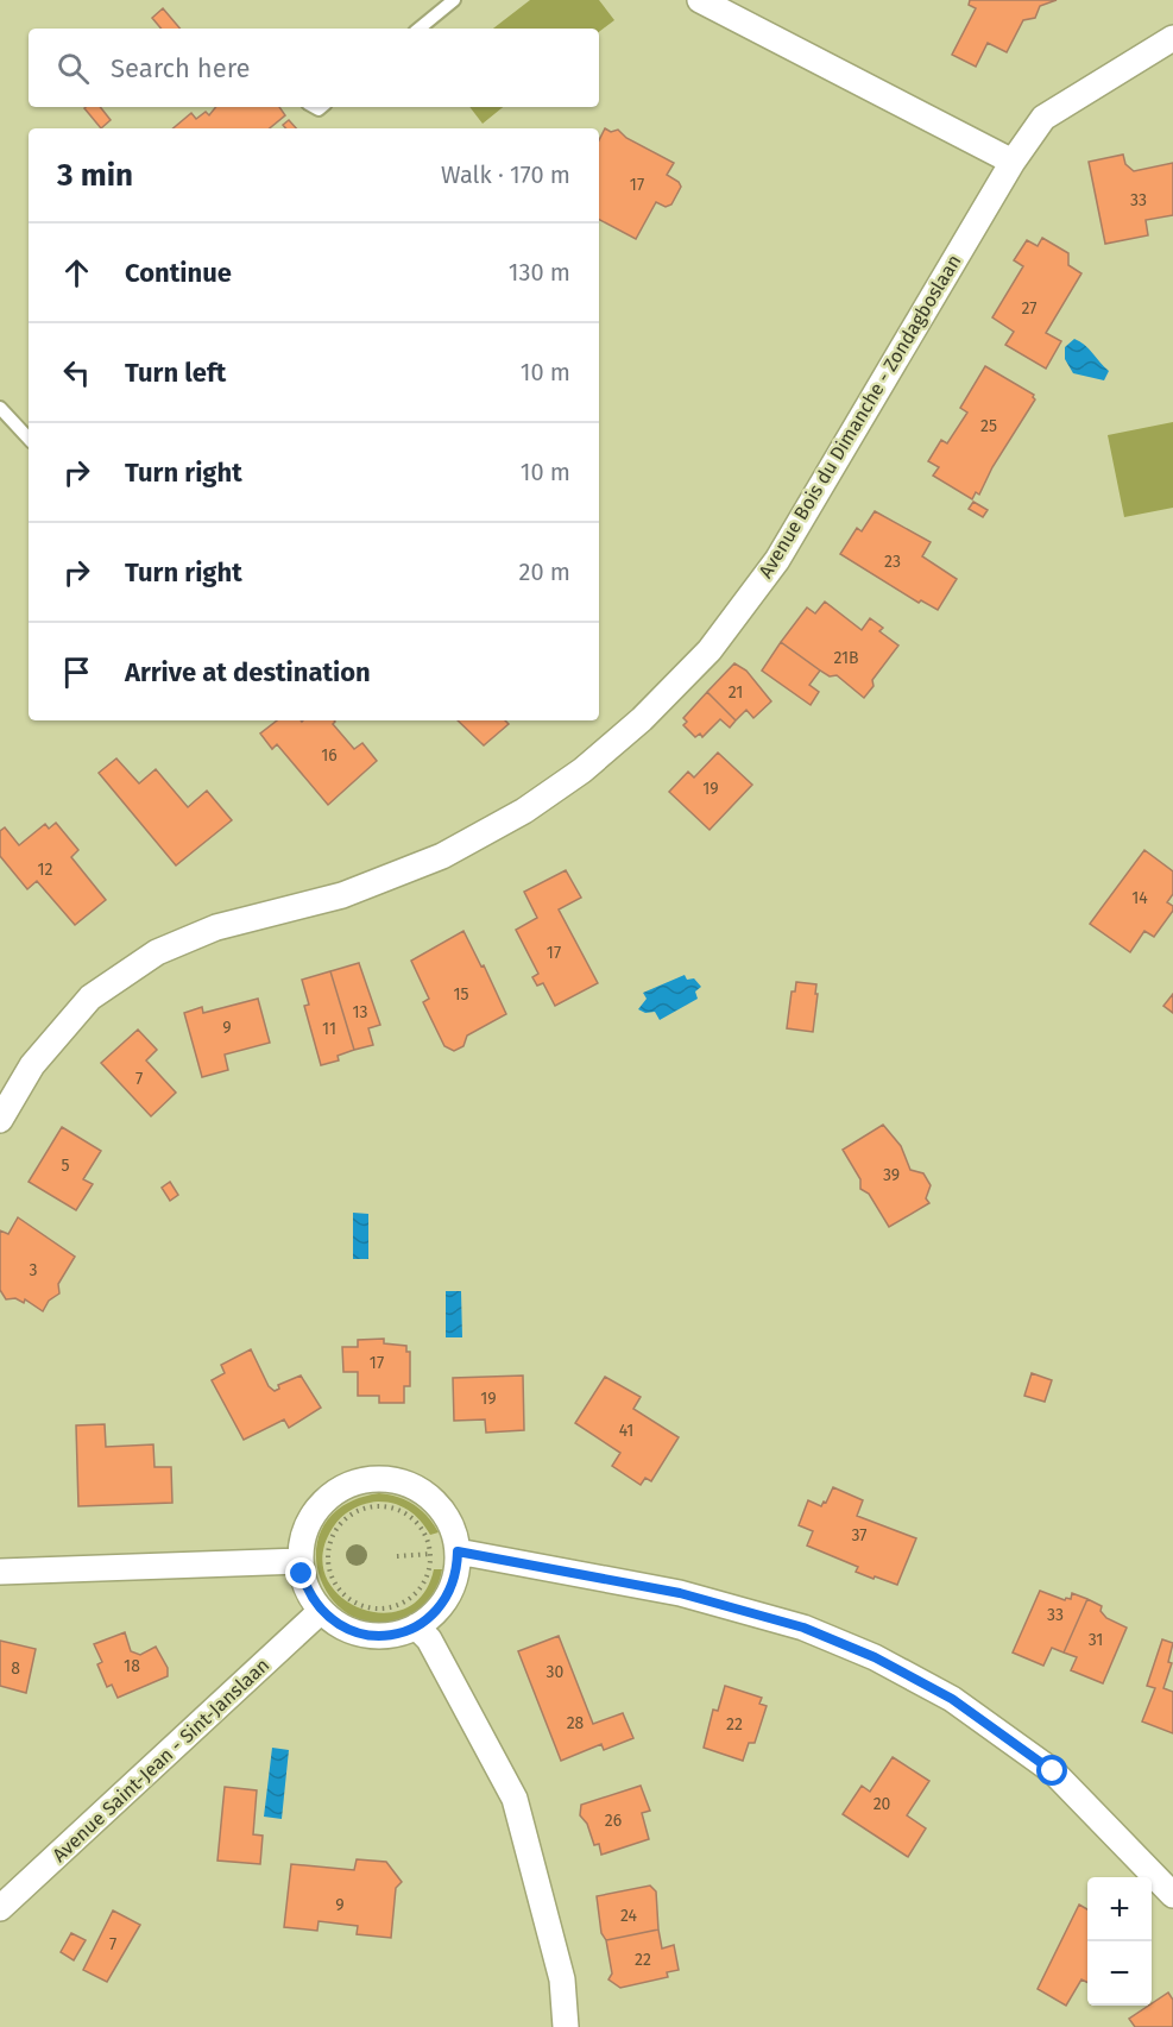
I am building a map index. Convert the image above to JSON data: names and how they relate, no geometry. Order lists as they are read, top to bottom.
{
  "streets": {
    "street": ["Avenue Bois du Dimanche - Zondagboslaan", "Avenue Saint-Jean - Sint-Janslaan"]
  },
  "house_numbers": [
    "17",
    "33",
    "27",
    "25",
    "23",
    "21B",
    "21",
    "16",
    "19",
    "12",
    "14",
    "17",
    "15",
    "13",
    "9",
    "11",
    "7",
    "5",
    "39",
    "3",
    "17",
    "19",
    "41",
    "37",
    "33",
    "31",
    "18",
    "8",
    "30",
    "28",
    "22",
    "20",
    "26",
    "9",
    "24",
    "7",
    "22"
  ],
  "page": {
    "search": "Search here",
    "heading": ["3 min", "Walk · 170 m"],
    "list": [
      ["Continue", "130 m"],
      ["Turn left", "10 m"],
      ["Turn right", "10 m"],
      ["Turn right", "20 m"],
      "Arrive at destination"
    ],
    "map_buttons": ["+", "−"]
  }
}
